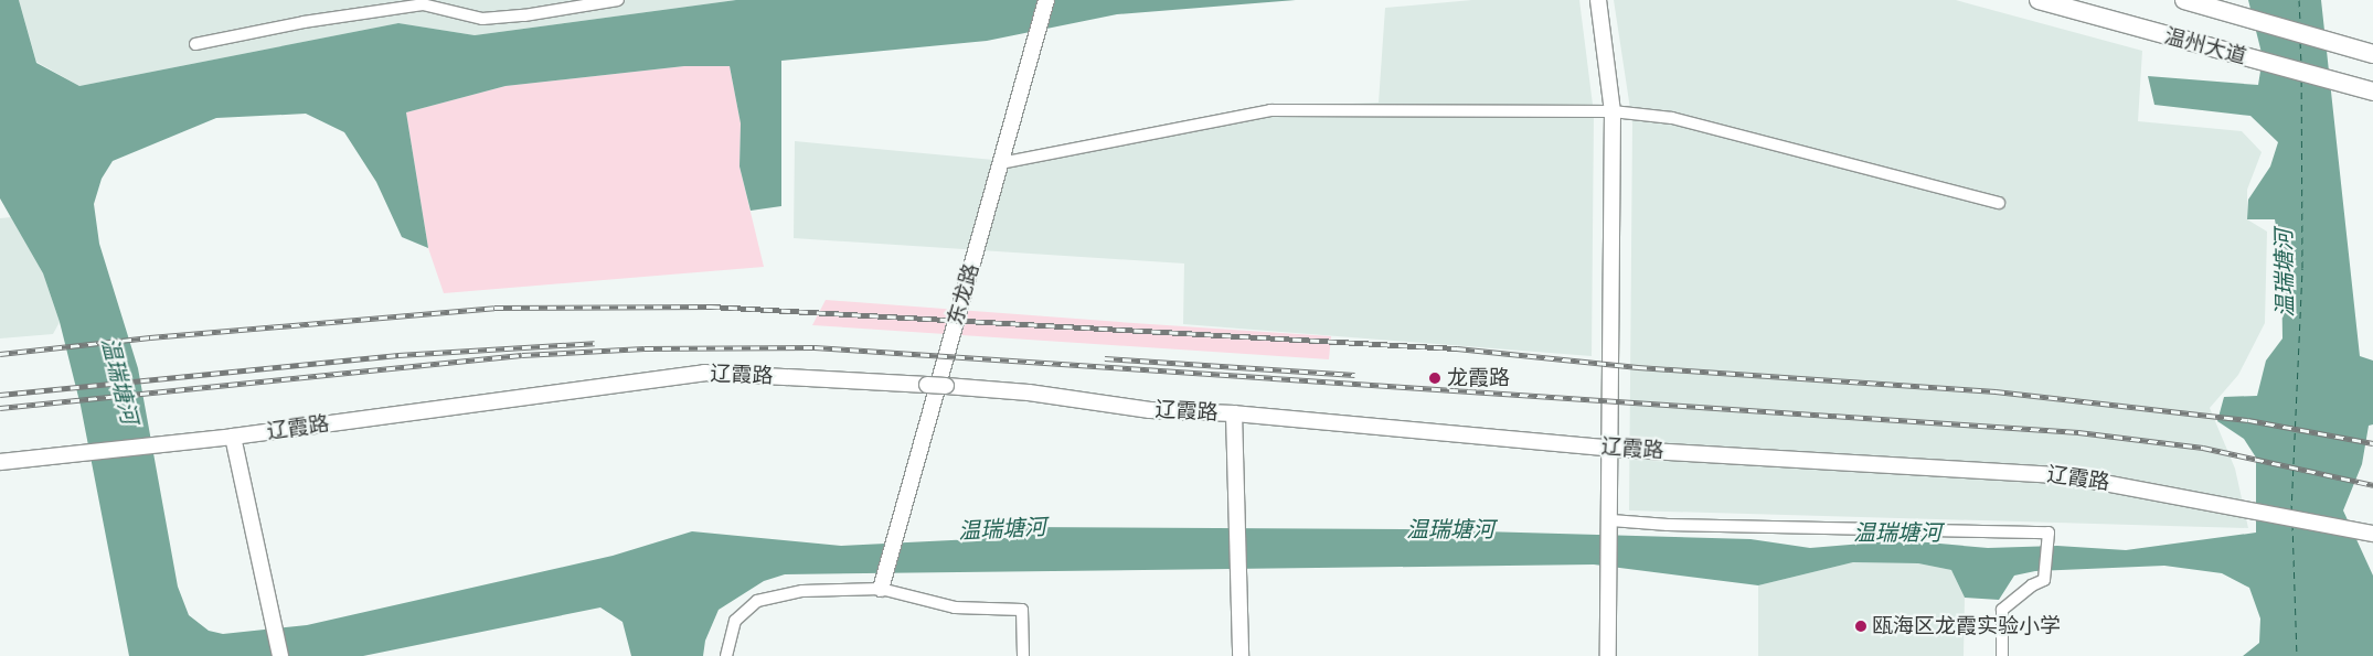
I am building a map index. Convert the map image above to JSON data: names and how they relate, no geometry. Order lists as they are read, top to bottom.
{
  "streets": {
    "main road": ["温州大道"],
    "street": ["东龙路", "辽霞路"]
  },
  "water": ["温瑞塘河"],
  "places": ["龙霞路", "瓯海区龙霞实验小学"]
}
